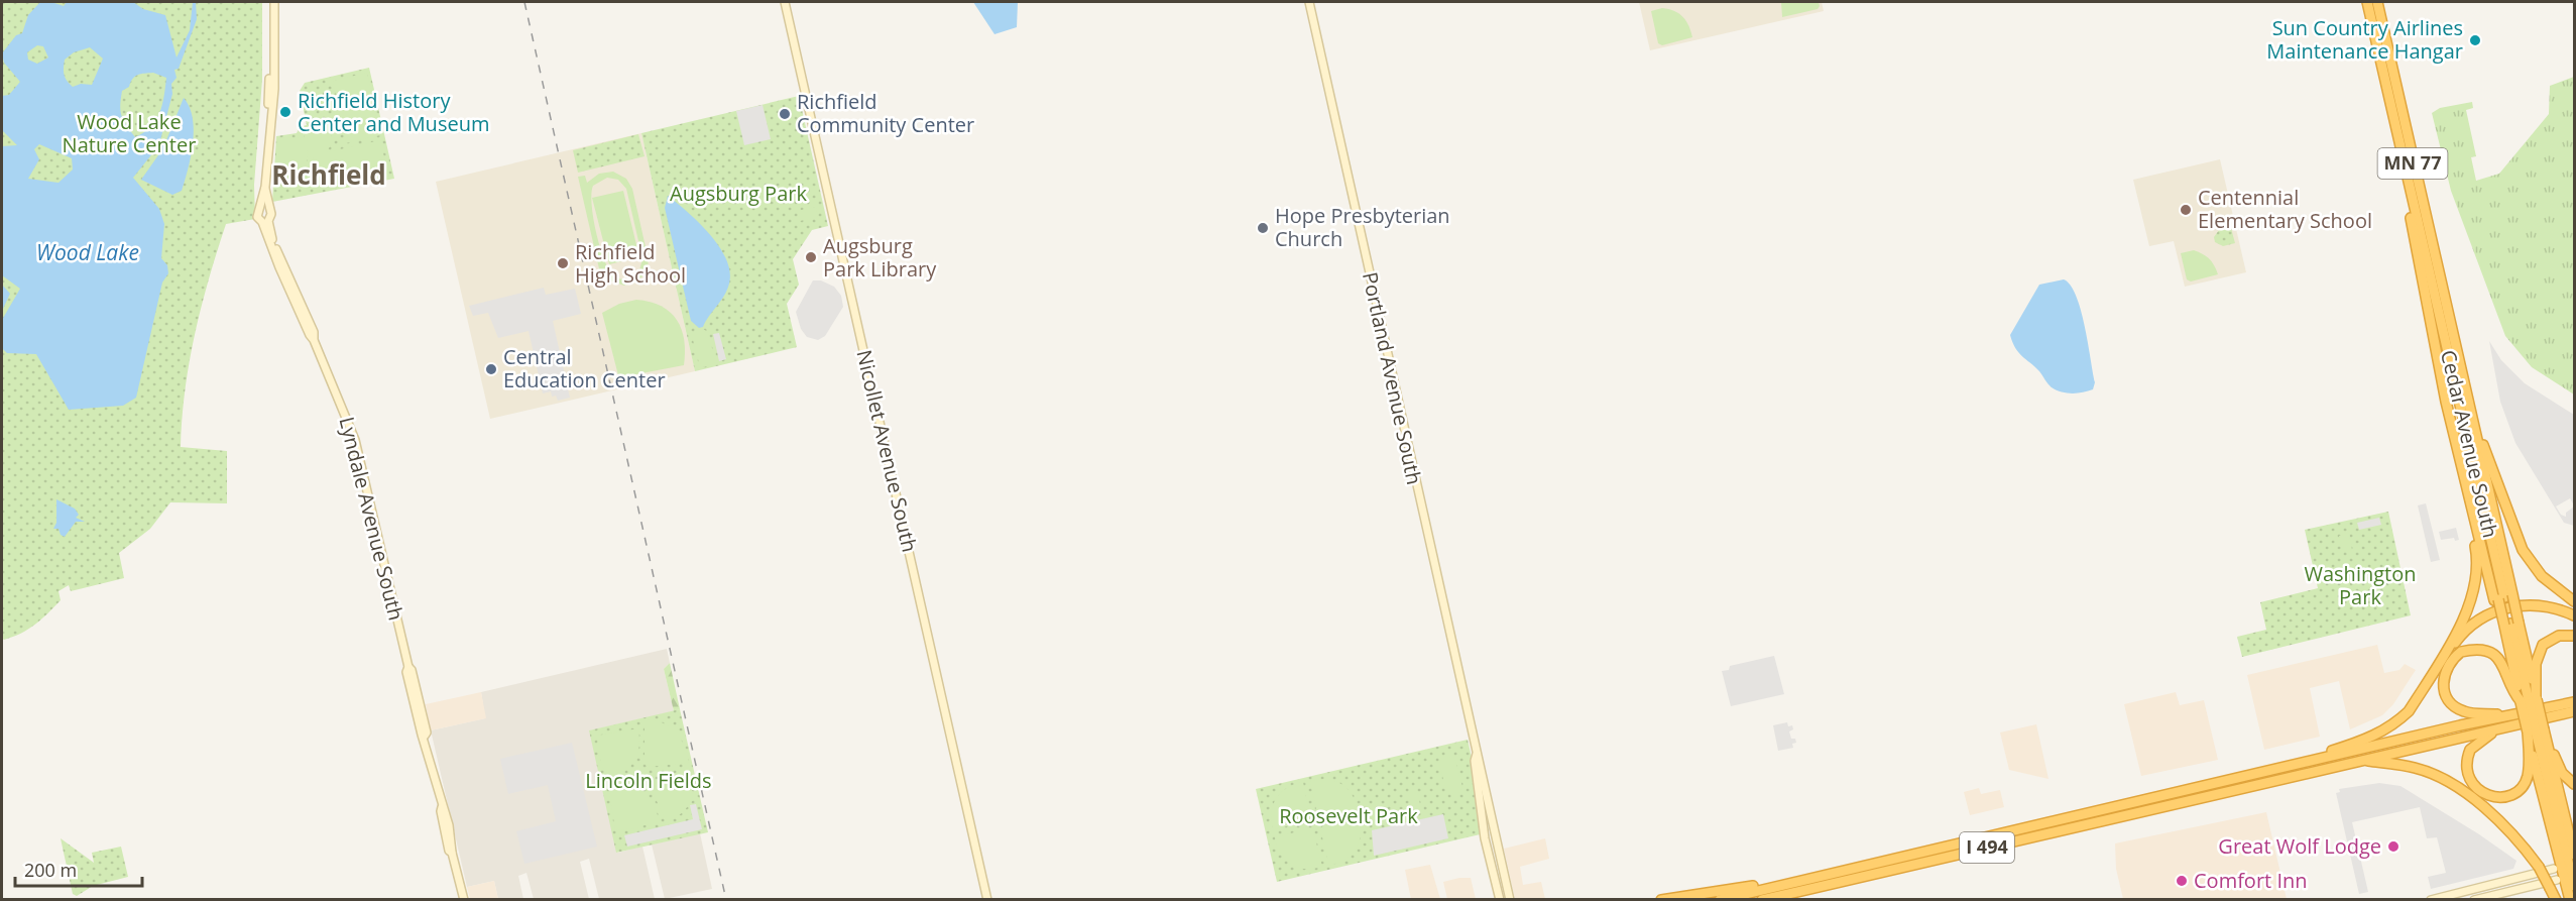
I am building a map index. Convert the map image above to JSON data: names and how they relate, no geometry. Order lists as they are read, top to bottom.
{
  "streets": {
    "highway": ["MN 77", "Cedar Avenue South", "I 494"],
    "main road": ["Portland Avenue South", "Nicollet Avenue South", "Lyndale Avenue South"]
  },
  "districts": ["Richfield"],
  "water": ["Wood Lake"],
  "parks": [
    "Wood Lake Nature Center",
    "Augsburg Park",
    "Washington Park",
    "Lincoln Fields",
    "Roosevelt Park"
  ],
  "places": [
    "Sun Country Airlines Maintenance Hangar",
    "Richfield History Center and Museum",
    "Richfield Community Center",
    "Centennial Elementary School",
    "Hope Presbyterian Church",
    "Augsburg Park Library",
    "Richfield High School",
    "Central Education Center",
    "Great Wolf Lodge",
    "Comfort Inn"
  ],
  "scale_bar": "200 m"
}
